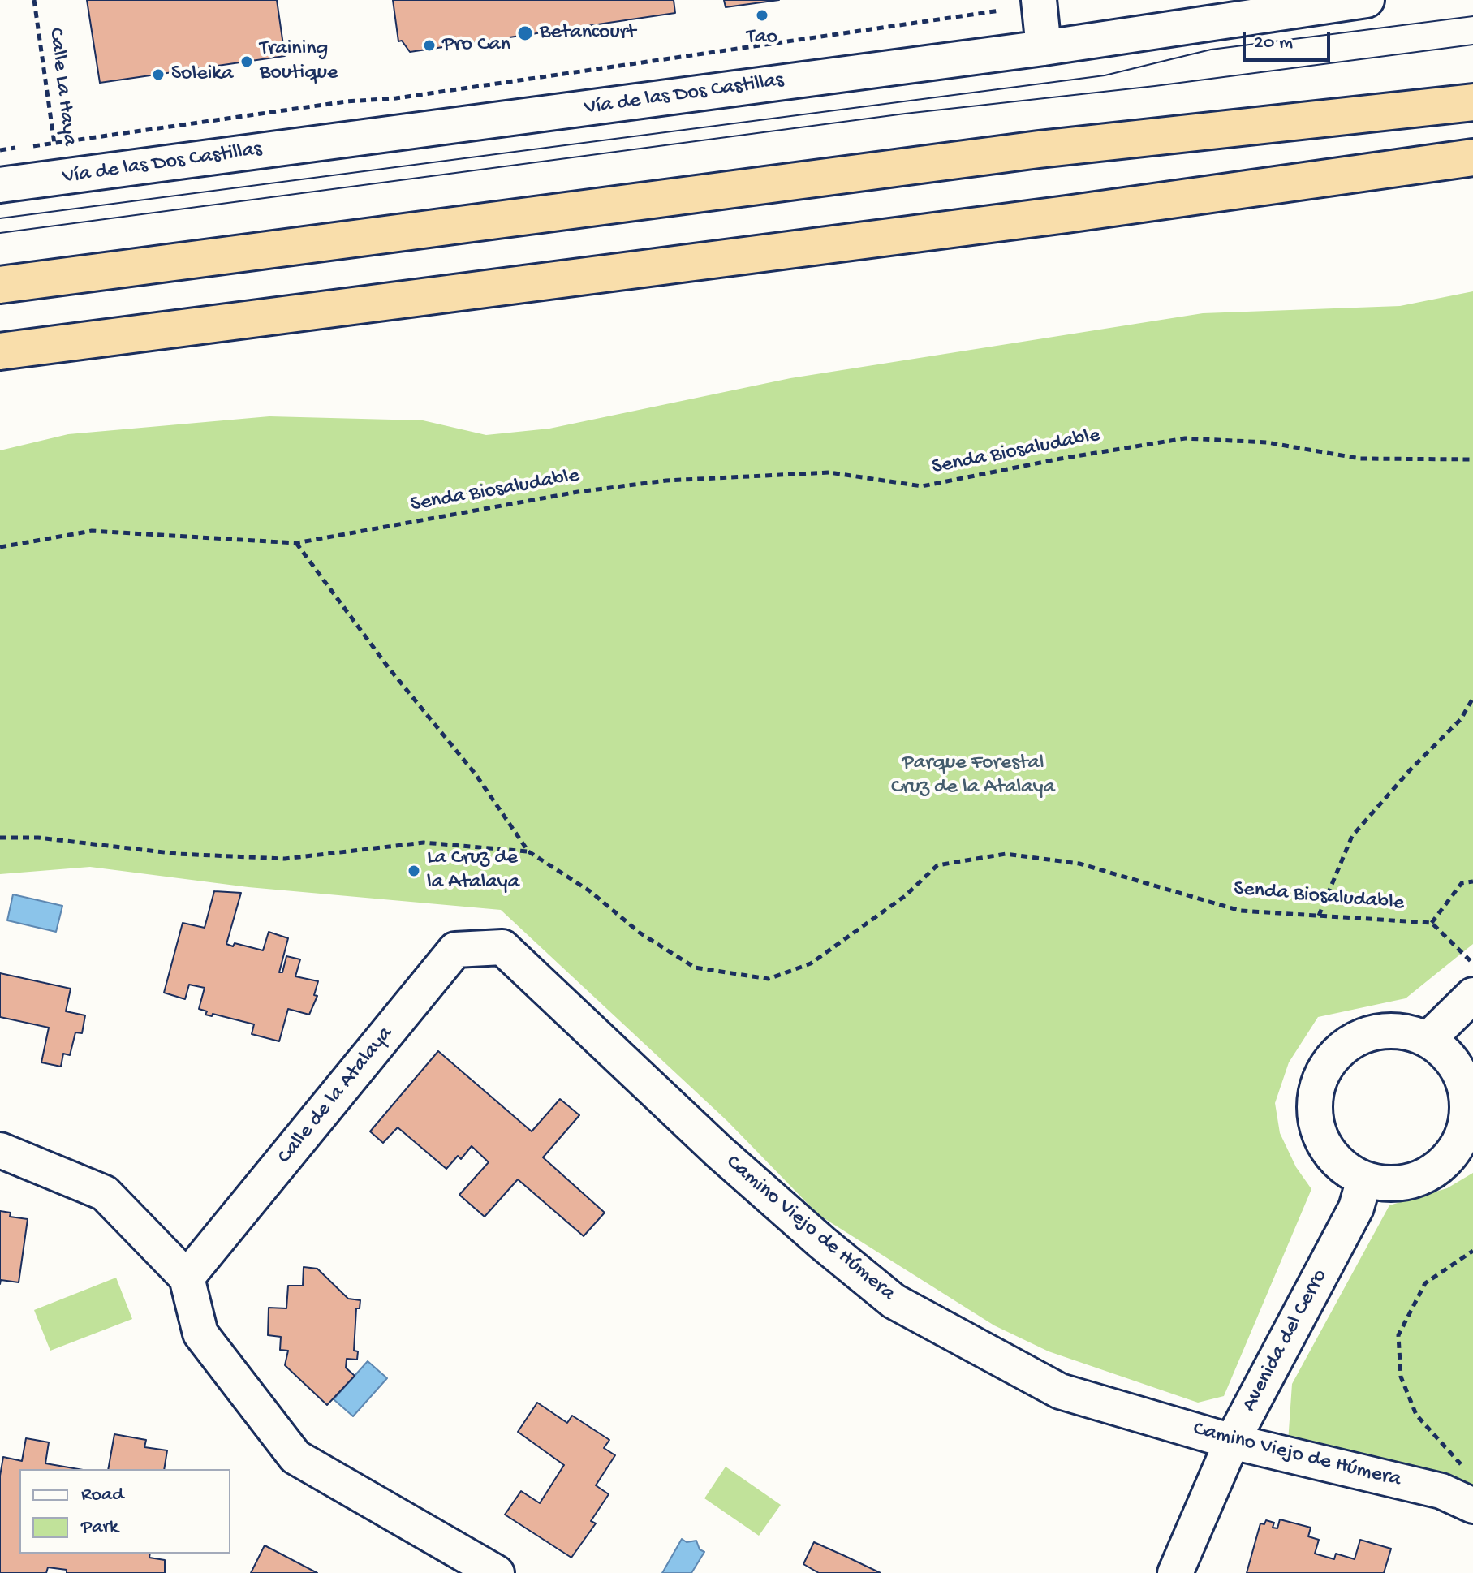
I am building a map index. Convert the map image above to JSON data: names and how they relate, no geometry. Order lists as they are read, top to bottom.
{
  "streets": {
    "street": [
      "Vía de las Dos Castillas",
      "Calle de la Atalaya",
      "Camino Viejo de Húmera",
      "Avenida del Cerro"
    ],
    "path": ["Calle La Haya", "Senda Biosaludable"]
  },
  "crossings": [
    ["Calle La Haya", "Vía de las Dos Castillas"],
    ["Calle de la Atalaya", "Camino Viejo de Húmera"],
    ["Camino Viejo de Húmera", "Avenida del Cerro"]
  ],
  "parks": ["Parque Forestal Cruz de la Atalaya"],
  "places": [
    "Tao",
    "Betancourt",
    "Pro Can",
    "Training Boutique",
    "Soleika",
    "La Cruz de la Atalaya"
  ],
  "legend": ["Road", "Park"],
  "scale_bar": "20 m"
}
